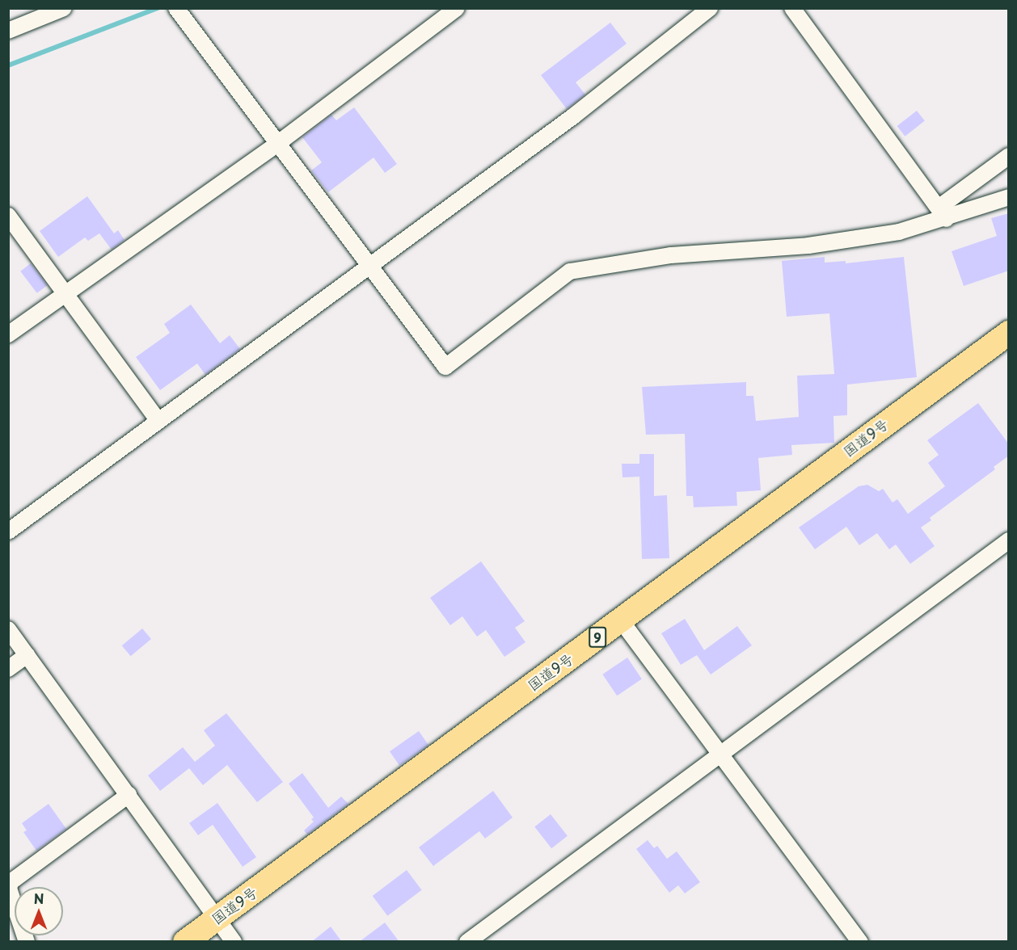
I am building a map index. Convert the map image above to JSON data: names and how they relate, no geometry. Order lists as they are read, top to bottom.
{
  "streets": {
    "highway": ["国道9号", "9"]
  },
  "north": "top"
}
